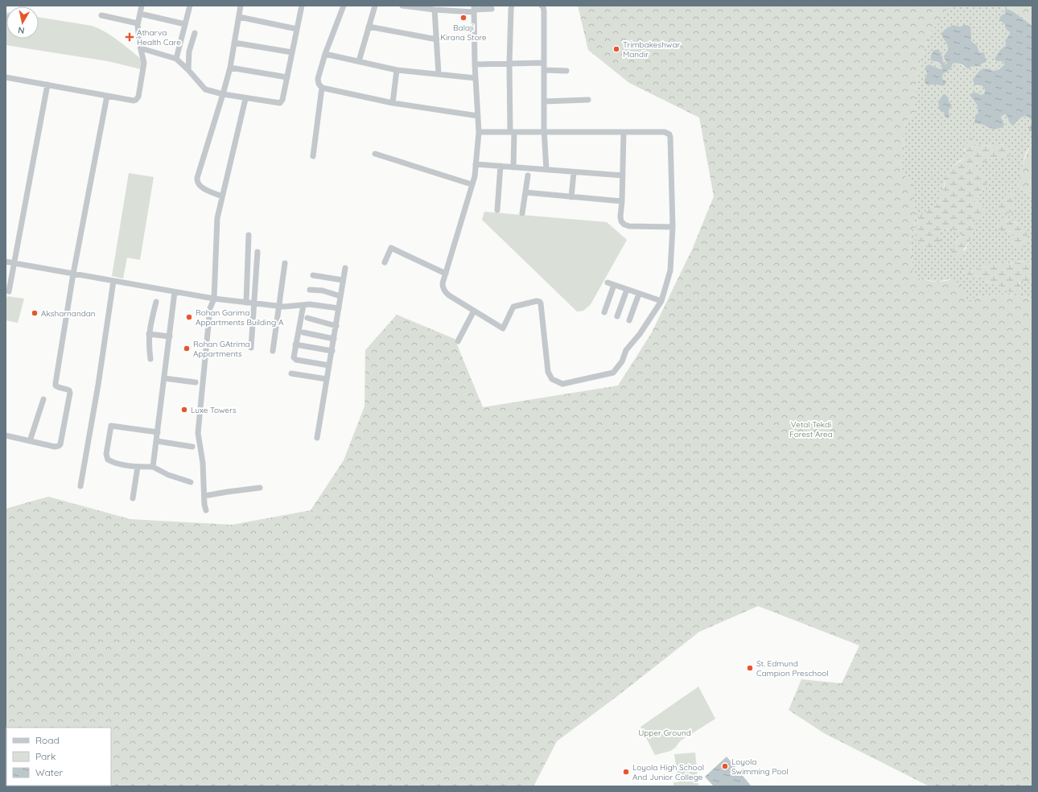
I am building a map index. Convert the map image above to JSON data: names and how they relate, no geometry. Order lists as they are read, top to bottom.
{
  "parks": ["Vetal Tekdi Forest Area", "Upper Ground"],
  "places": {
    "other": [
      "Balaji Kirana Store",
      "Trimbakeshwar Mandir",
      "Aksharnandan",
      "Rohan Garima Appartments Building A",
      "Rohan GAtrima Appartments",
      "Luxe Towers",
      "St. Edmund Campion Preschool",
      "Loyola Swimming Pool",
      "Loyola High School And Junior College"
    ],
    "health": ["Atharva Health Care"]
  },
  "legend": ["Road", "Park", "Water"],
  "north": "bottom"
}
